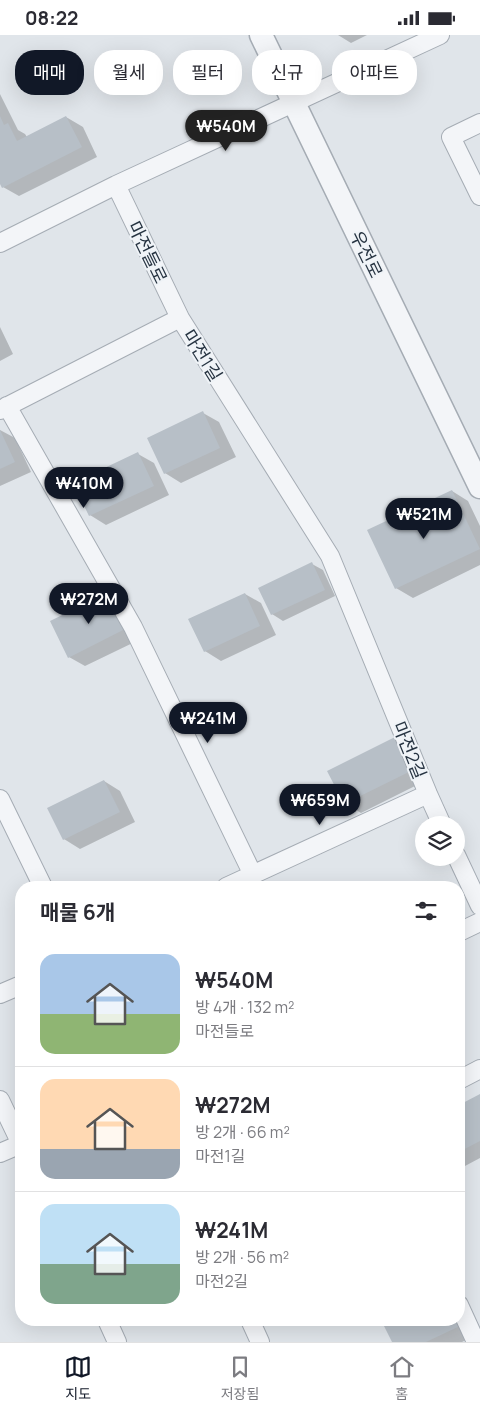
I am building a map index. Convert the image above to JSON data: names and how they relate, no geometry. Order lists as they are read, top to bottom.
{
  "streets": {
    "street": [
      "마전들로",
      "우전로",
      "마전1길",
      "마전2길"
    ]
  },
  "crossings": [
    ["마전들로", "마전1길"],
    ["마전1길", "마전2길"]
  ],
  "page": {
    "status": "08:22",
    "chip": [
      "매매",
      "월세",
      "필터",
      "신규",
      "아파트"
    ],
    "price": [
      "₩540M",
      "₩410M",
      "₩521M",
      "₩272M",
      "₩241M",
      "₩659M"
    ],
    "heading": "매물 6개",
    "list": [
      {
        "name": "₩540M",
        "note": "방 4개 · 132 m² · 마전들로"
      },
      {
        "name": "₩272M",
        "note": "방 2개 · 66 m² · 마전1길"
      },
      {
        "name": "₩241M",
        "note": "방 2개 · 56 m² · 마전2길"
      }
    ],
    "tabs": ["지도", "저장됨", "홈"]
  }
}
